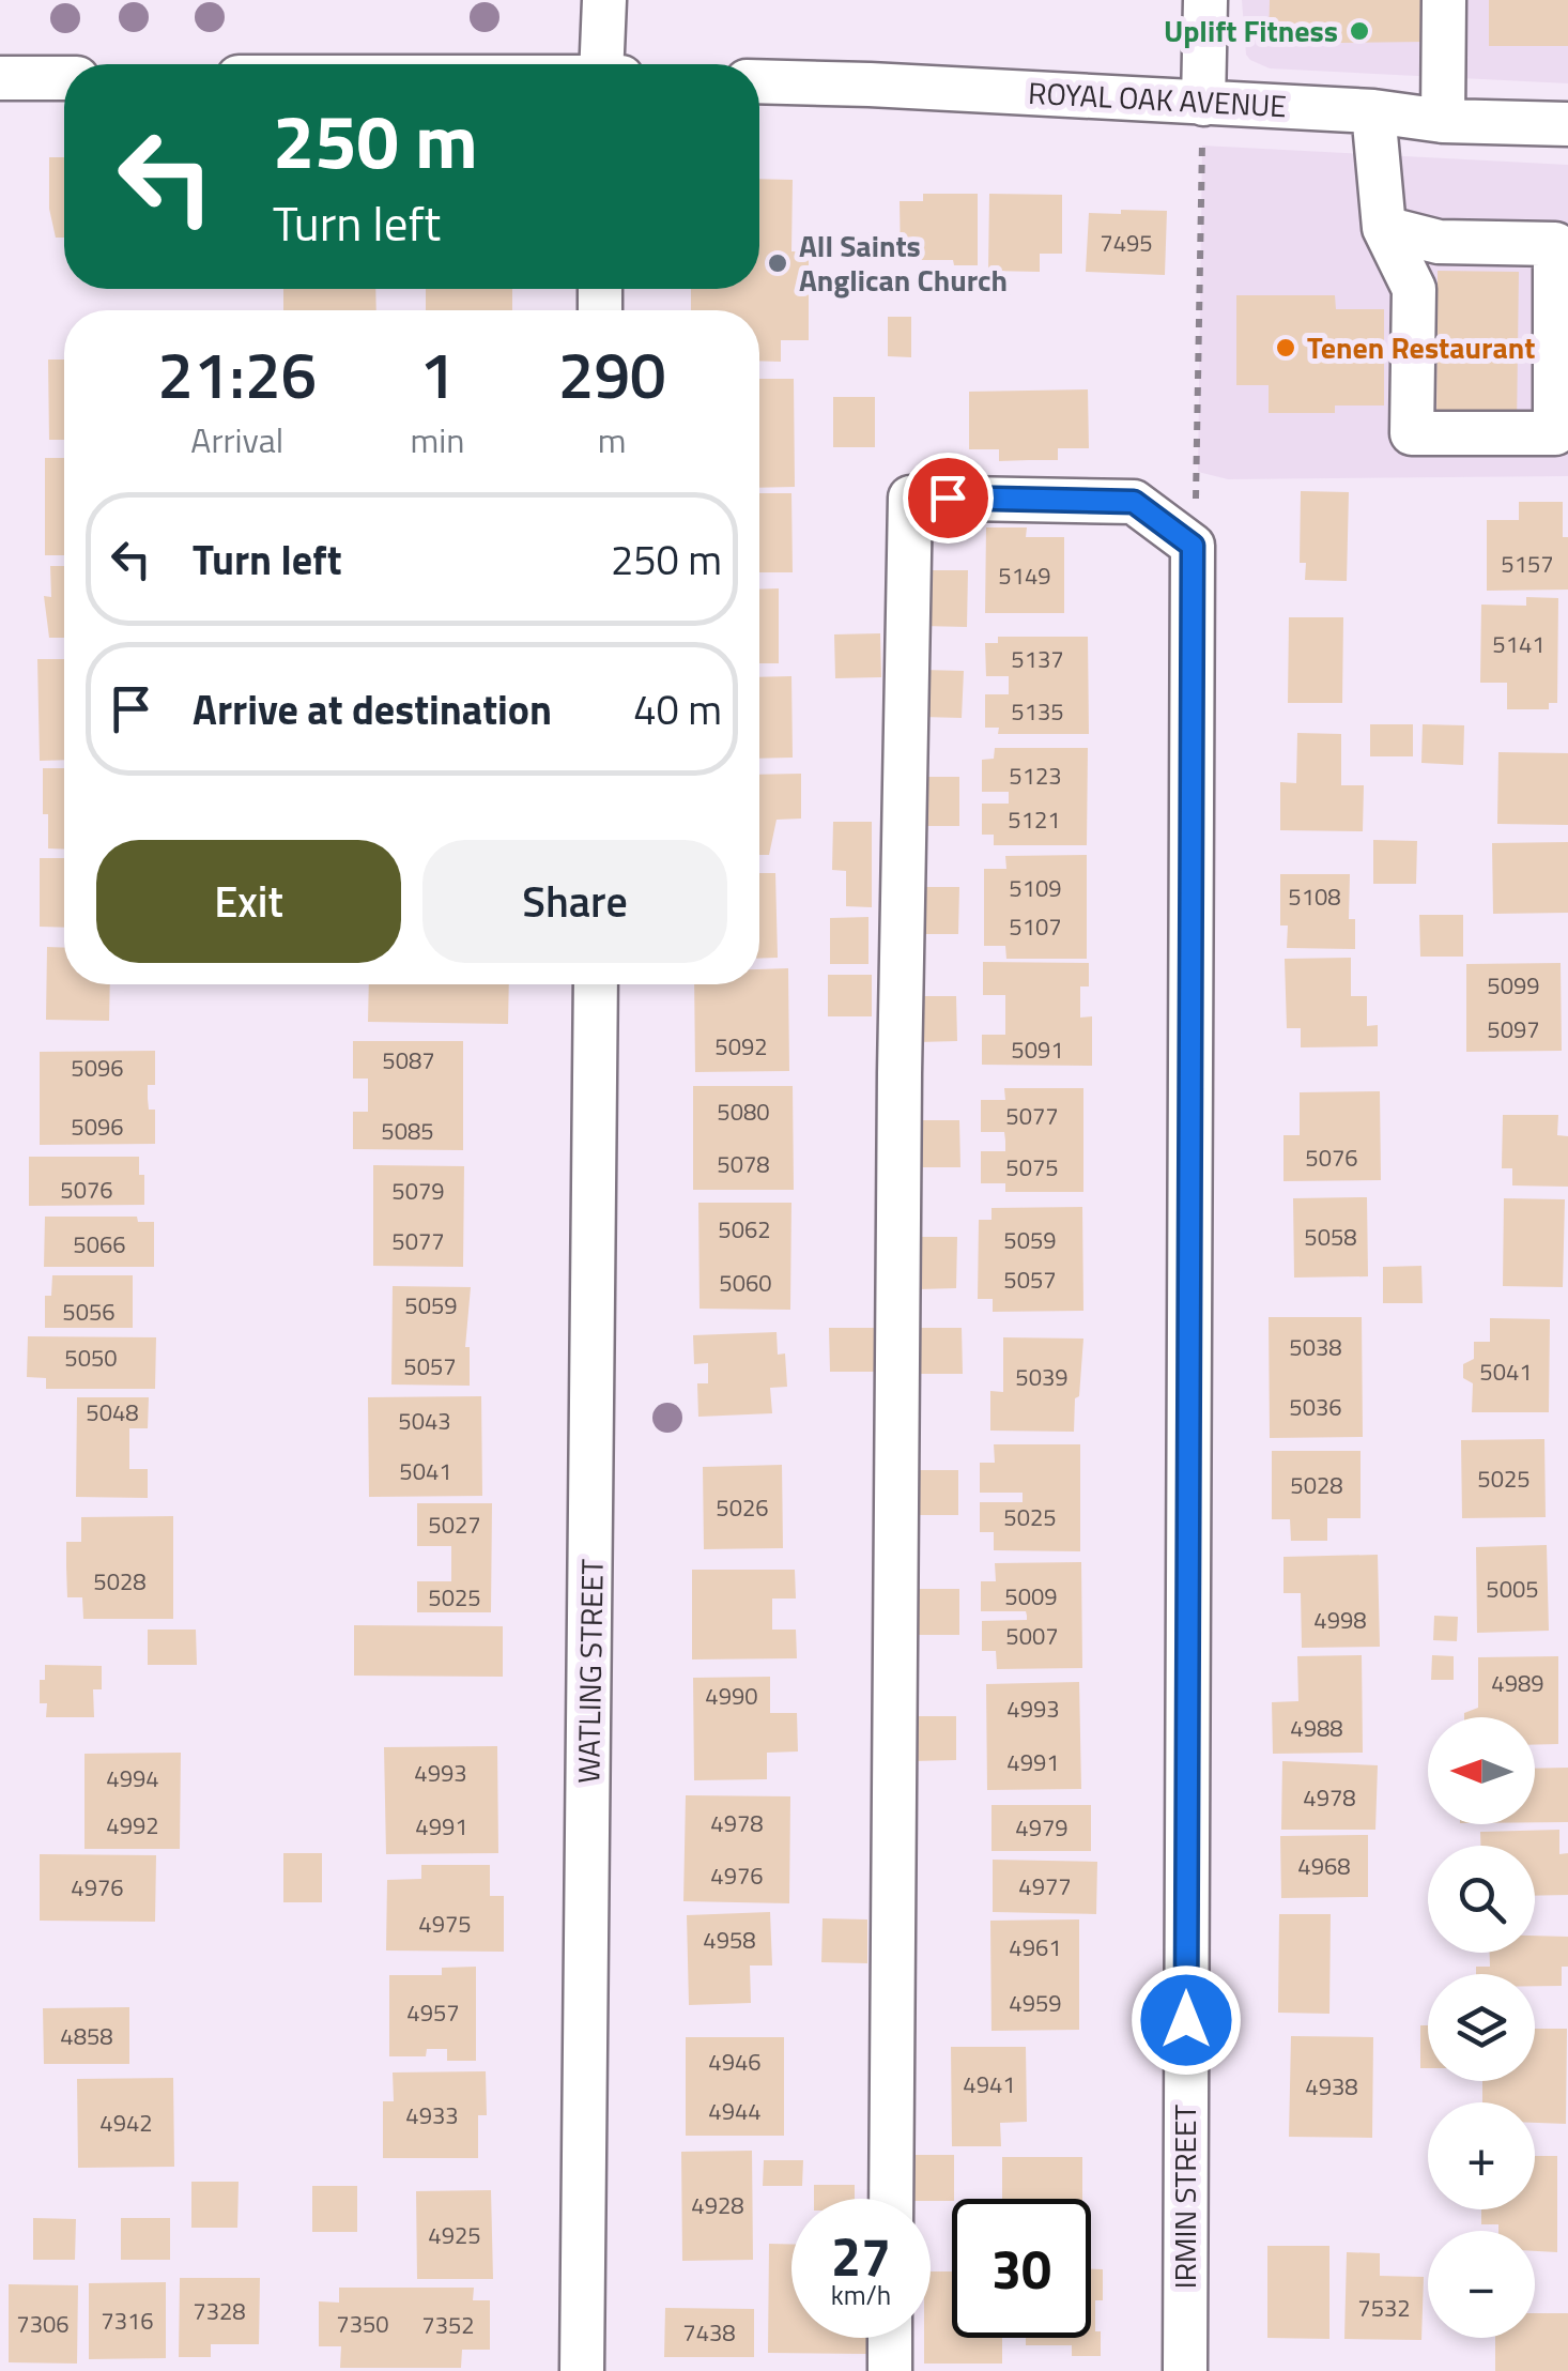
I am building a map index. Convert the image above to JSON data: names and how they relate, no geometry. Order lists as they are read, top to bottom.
{
  "streets": {
    "street": ["ROYAL OAK AVENUE", "WATLING STREET", "IRMIN STREET"]
  },
  "places": ["Uplift Fitness", "All Saints Anglican Church", "Tenen Restaurant"],
  "house_numbers": [
    "7495",
    "5157",
    "5149",
    "5141",
    "5137",
    "5135",
    "5123",
    "5121",
    "5109",
    "5108",
    "5107",
    "5099",
    "5097",
    "5092",
    "5091",
    "5087",
    "5096",
    "5080",
    "5077",
    "5096",
    "5085",
    "5076",
    "5078",
    "5075",
    "5076",
    "5079",
    "5062",
    "5058",
    "5059",
    "5077",
    "5066",
    "5057",
    "5060",
    "5059",
    "5056",
    "5038",
    "5050",
    "5057",
    "5041",
    "5039",
    "5036",
    "5048",
    "5043",
    "5041",
    "5025",
    "5028",
    "5026",
    "5025",
    "5027",
    "5028",
    "5005",
    "5009",
    "5025",
    "4998",
    "5007",
    "4989",
    "4990",
    "4993",
    "4988",
    "4991",
    "4993",
    "4994",
    "4978",
    "4978",
    "4992",
    "4991",
    "4979",
    "4968",
    "4976",
    "4977",
    "4976",
    "4975",
    "4958",
    "4961",
    "4959",
    "4957",
    "4858",
    "4946",
    "4941",
    "4938",
    "4944",
    "4933",
    "4942",
    "4928",
    "4925",
    "7532",
    "7328",
    "7316",
    "7306",
    "7350",
    "7352",
    "7438"
  ],
  "north": "left",
  "page": {
    "turn": ["250 m", "Turn left"],
    "eta": [
      "21:26",
      "Arrival",
      "1",
      "min",
      "290",
      "m"
    ],
    "list": [
      {
        "name": "Turn left",
        "value": "250 m"
      },
      {
        "name": "Arrive at destination",
        "value": "40 m"
      }
    ],
    "buttons": ["Exit", "Share"],
    "map_buttons": ["+", "−"],
    "speed": "27 km/h",
    "limit": "30"
  }
}
